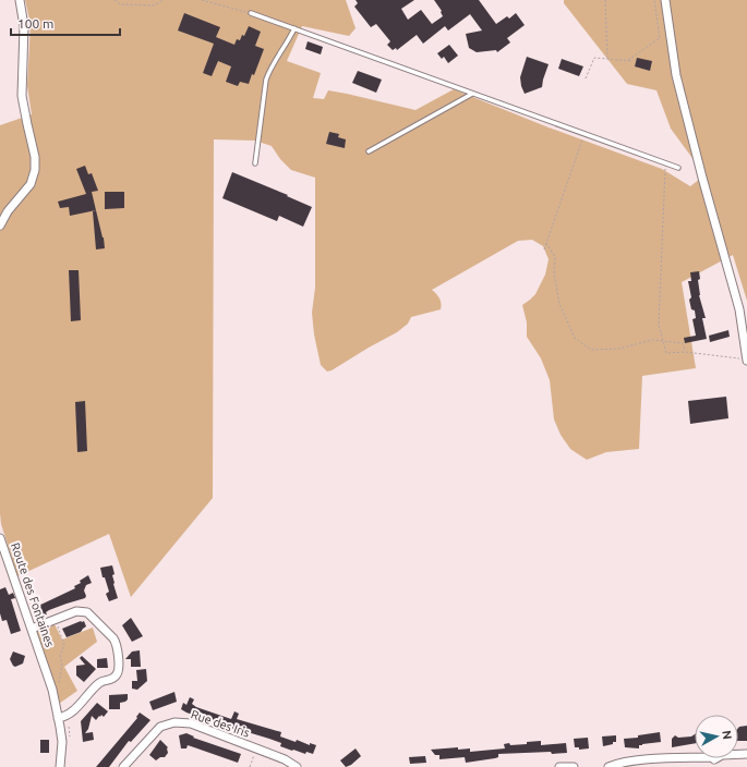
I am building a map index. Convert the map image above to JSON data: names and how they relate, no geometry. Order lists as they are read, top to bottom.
{
  "streets": {
    "street": ["Route des Fontaines", "Rue des Iris"]
  },
  "scale_bar": "100 m",
  "north": "right"
}
